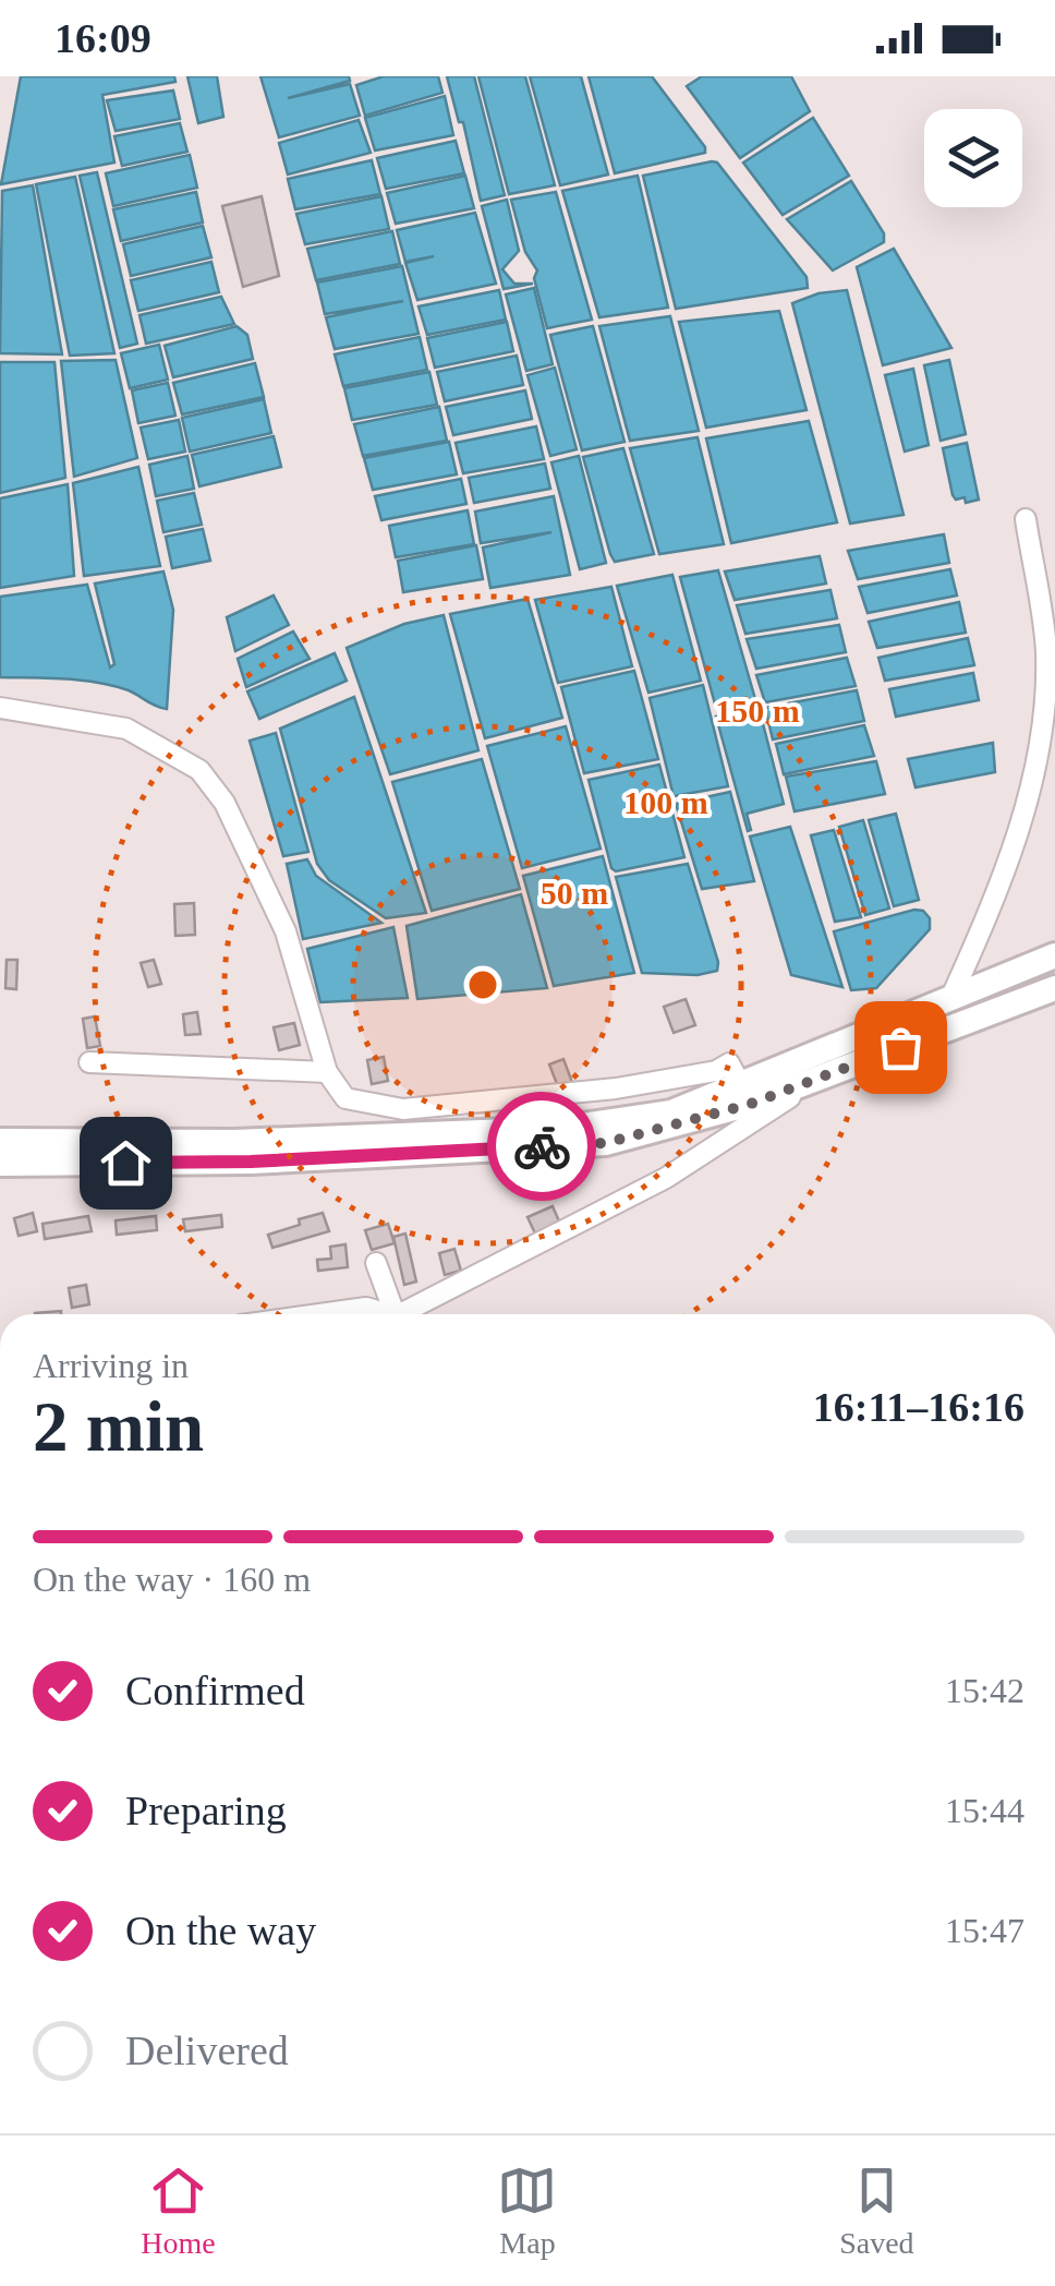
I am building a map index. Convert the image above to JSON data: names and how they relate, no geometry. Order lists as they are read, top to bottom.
{
  "page": {
    "status": "16:09",
    "heading": ["2 min", "Arriving in", "16:11–16:16"],
    "bar": "On the way · 160 m",
    "list": [
      ["Confirmed", "15:42"],
      ["Preparing", "15:44"],
      ["On the way", "15:47"],
      "Delivered"
    ],
    "tabs": ["Home", "Map", "Saved"]
  },
  "rings": ["150 m", "100 m", "50 m"]
}
